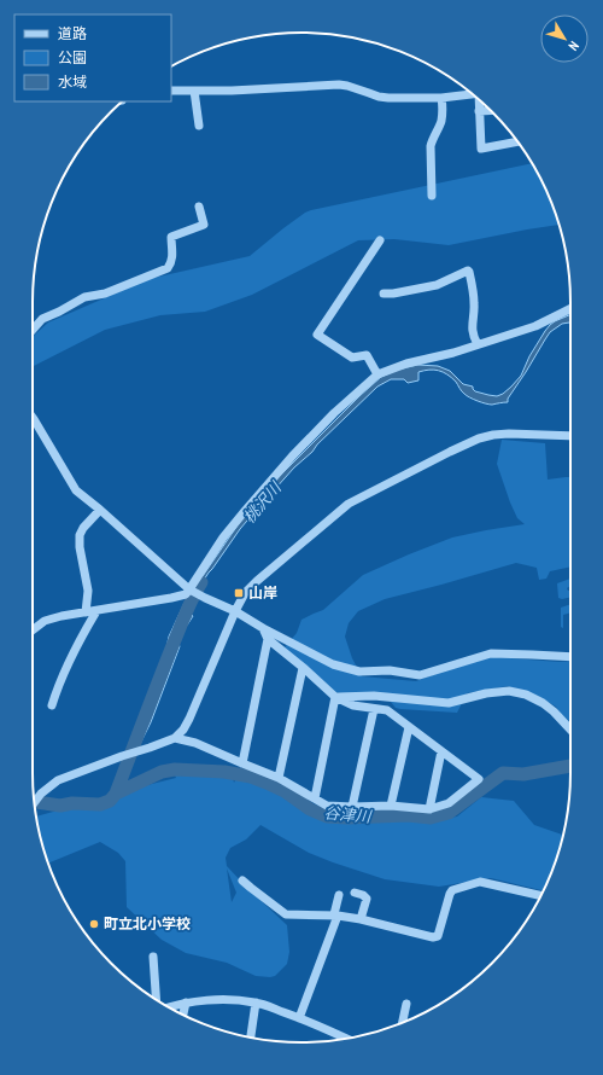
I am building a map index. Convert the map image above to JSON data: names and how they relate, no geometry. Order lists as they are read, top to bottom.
{
  "water": ["桃沢川", "谷津川"],
  "places": {
    "transit": ["山岸"],
    "other": ["町立北小学校"]
  },
  "legend": ["道路", "公園", "水域"],
  "north": "bottom right"
}
